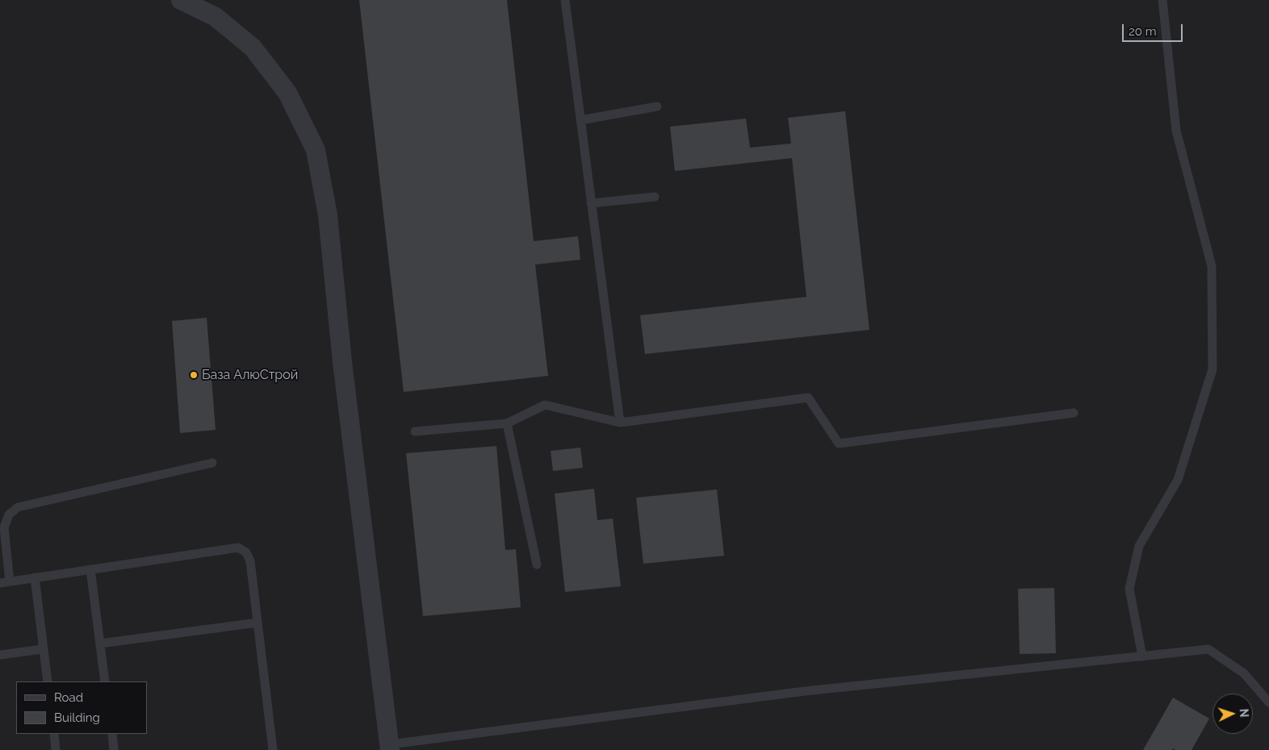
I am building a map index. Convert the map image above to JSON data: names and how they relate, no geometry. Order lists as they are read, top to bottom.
{
  "places": ["База АлюСтрой"],
  "legend": ["Road", "Building"],
  "scale_bar": "20 m",
  "north": "right"
}
